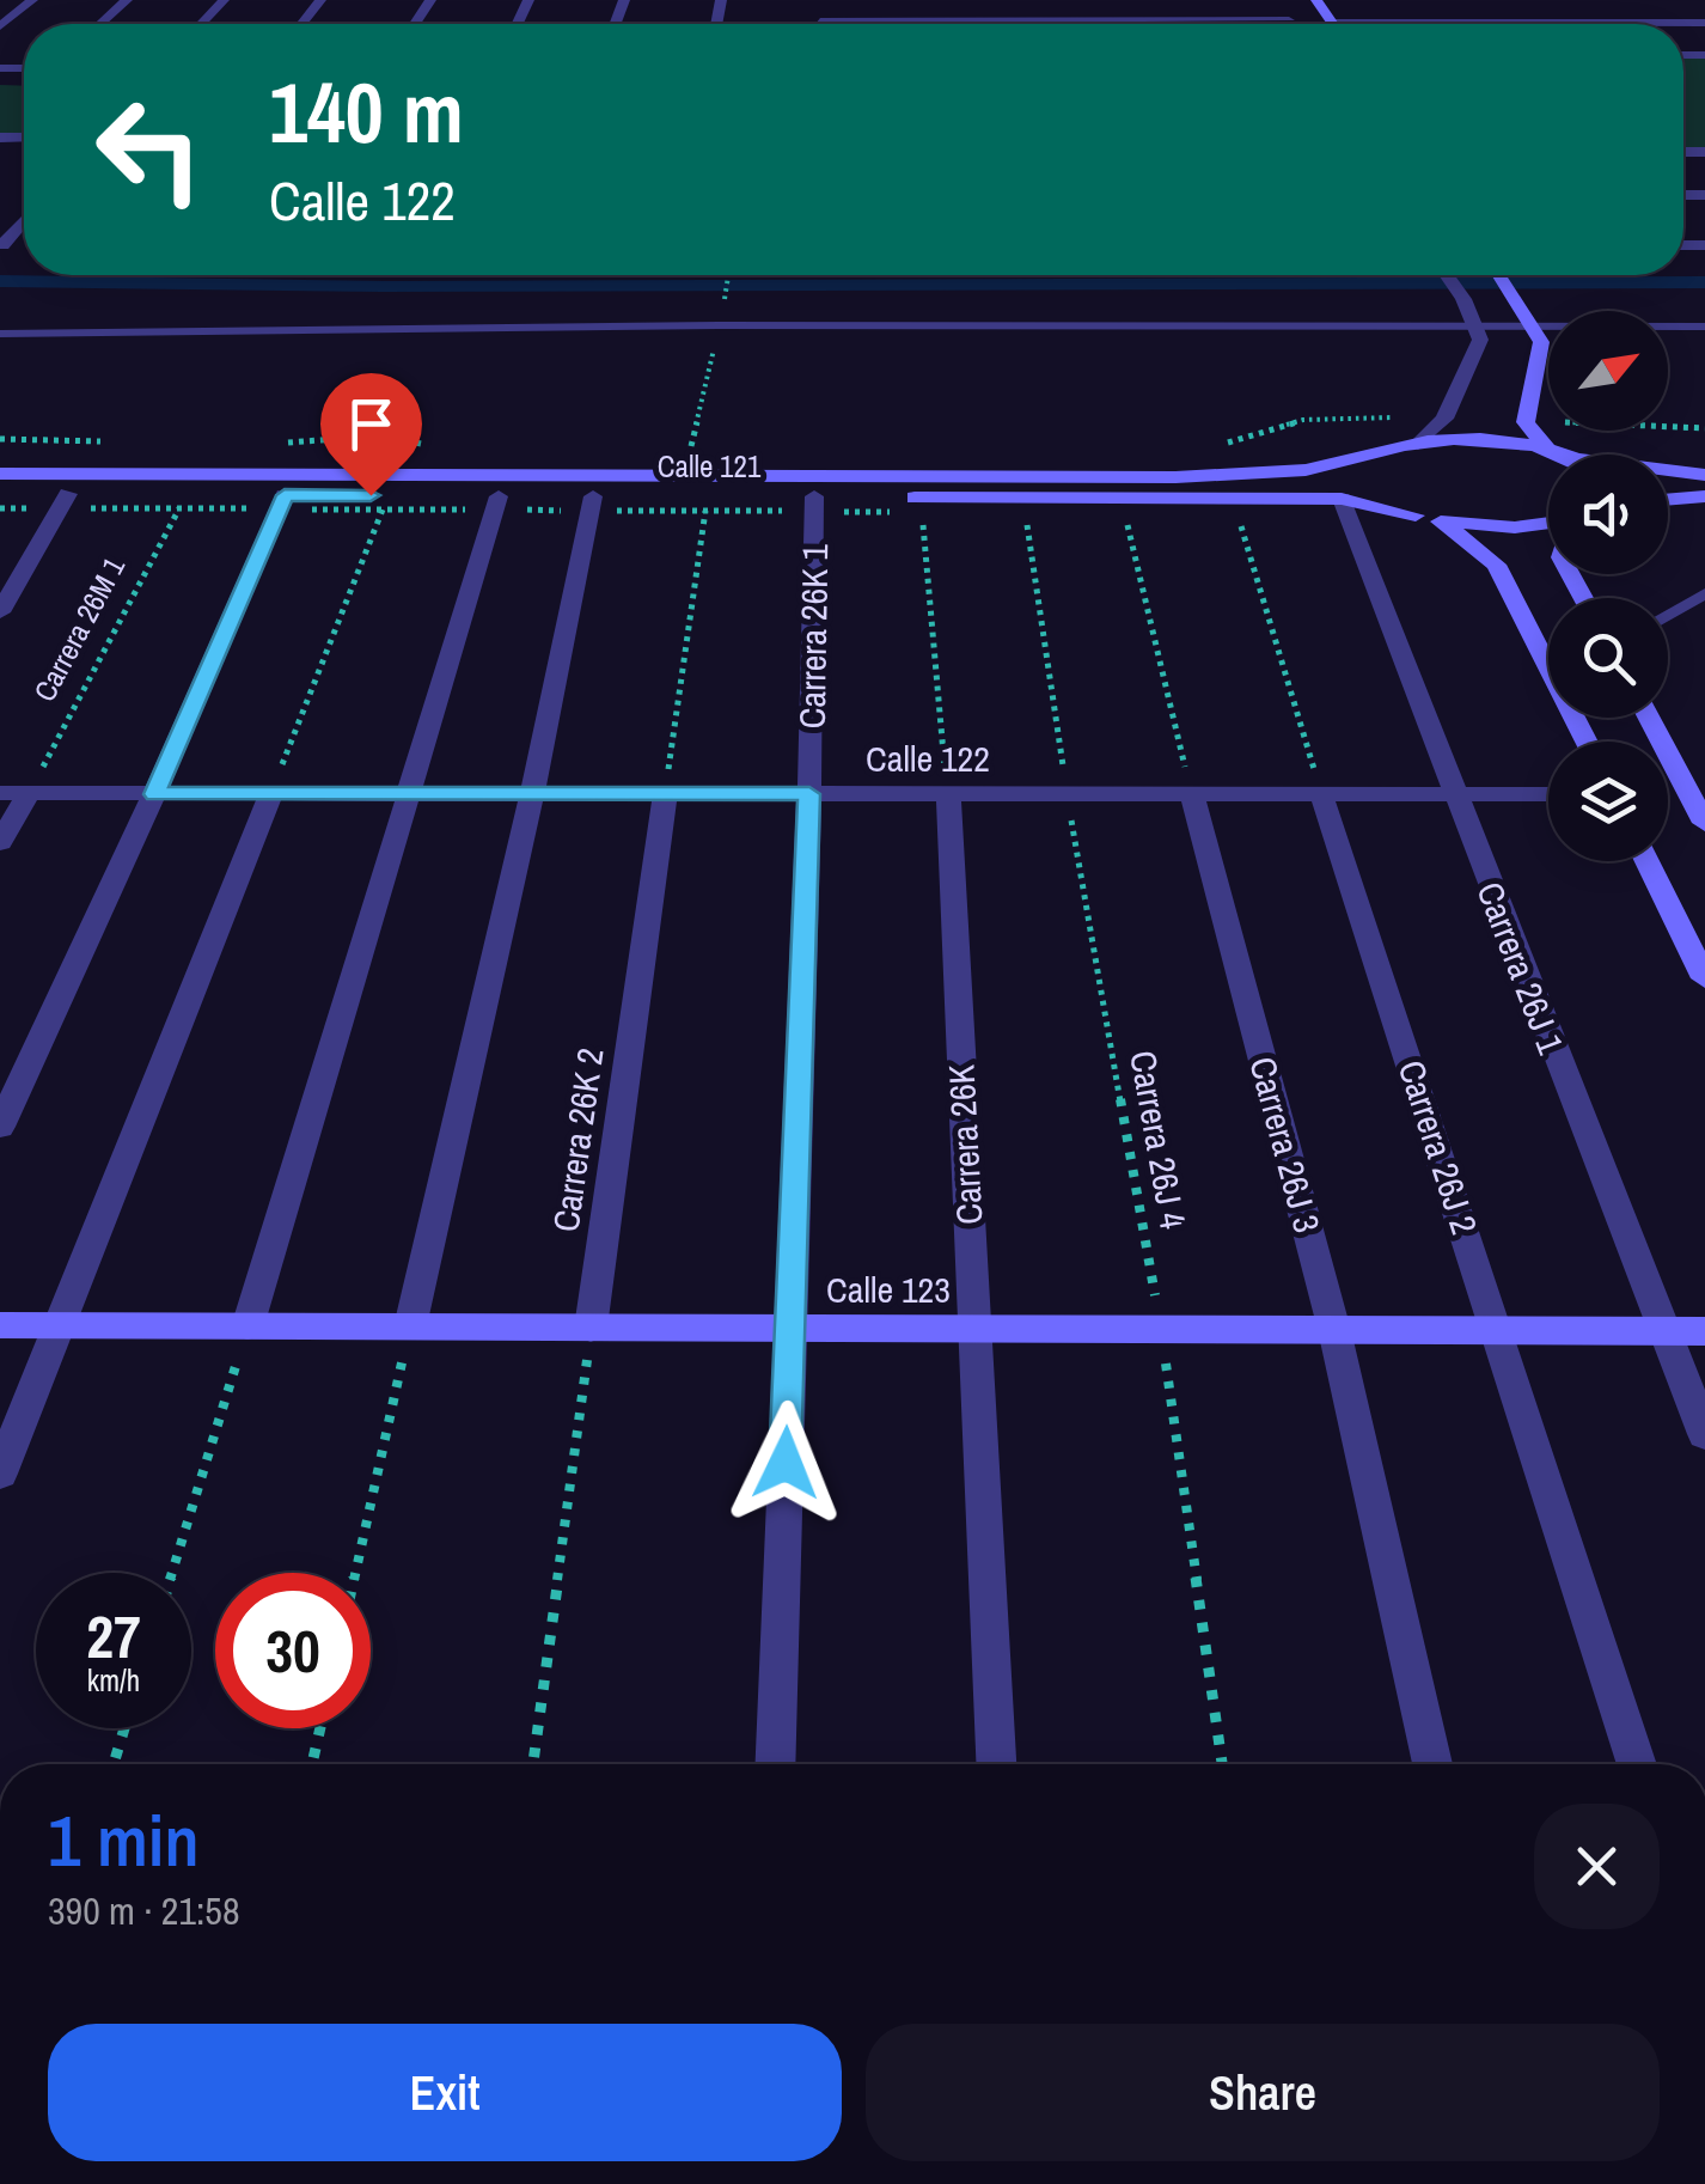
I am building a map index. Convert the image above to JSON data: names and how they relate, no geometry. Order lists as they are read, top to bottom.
{
  "streets": {
    "main road": ["Calle 121", "Calle 123"],
    "street": [
      "Carrera 26K 1",
      "Calle 122",
      "Carrera 26J 1",
      "Carrera 26K 2",
      "Carrera 26K",
      "Carrera 26J 3",
      "Carrera 26J 2"
    ],
    "path": ["Carrera 26M 1", "Carrera 26J 4"]
  },
  "crossings": [
    ["Calle 121", "Carrera 26K 1"],
    ["Calle 121", "Carrera 26J 1"],
    ["Carrera 26M 1", "Calle 122"],
    ["Carrera 26K 1", "Calle 122"],
    ["Carrera 26K 1", "Calle 123"],
    ["Calle 122", "Carrera 26J 1"],
    ["Calle 122", "Carrera 26K 2"],
    ["Calle 122", "Carrera 26J 4"],
    ["Calle 122", "Carrera 26K"],
    ["Calle 122", "Carrera 26J 3"],
    ["Calle 122", "Carrera 26J 2"],
    ["Carrera 26J 1", "Calle 123"],
    ["Carrera 26K 2", "Calle 123"],
    ["Carrera 26J 4", "Calle 123"],
    ["Carrera 26K", "Calle 123"],
    ["Carrera 26J 3", "Calle 123"],
    ["Carrera 26J 2", "Calle 123"]
  ],
  "north": "top right",
  "page": {
    "turn": ["140 m", "Calle 122"],
    "speed": "27 km/h",
    "limit": "30",
    "heading": ["1 min", "390 m · 21:58"],
    "buttons": ["Exit", "Share"]
  }
}
